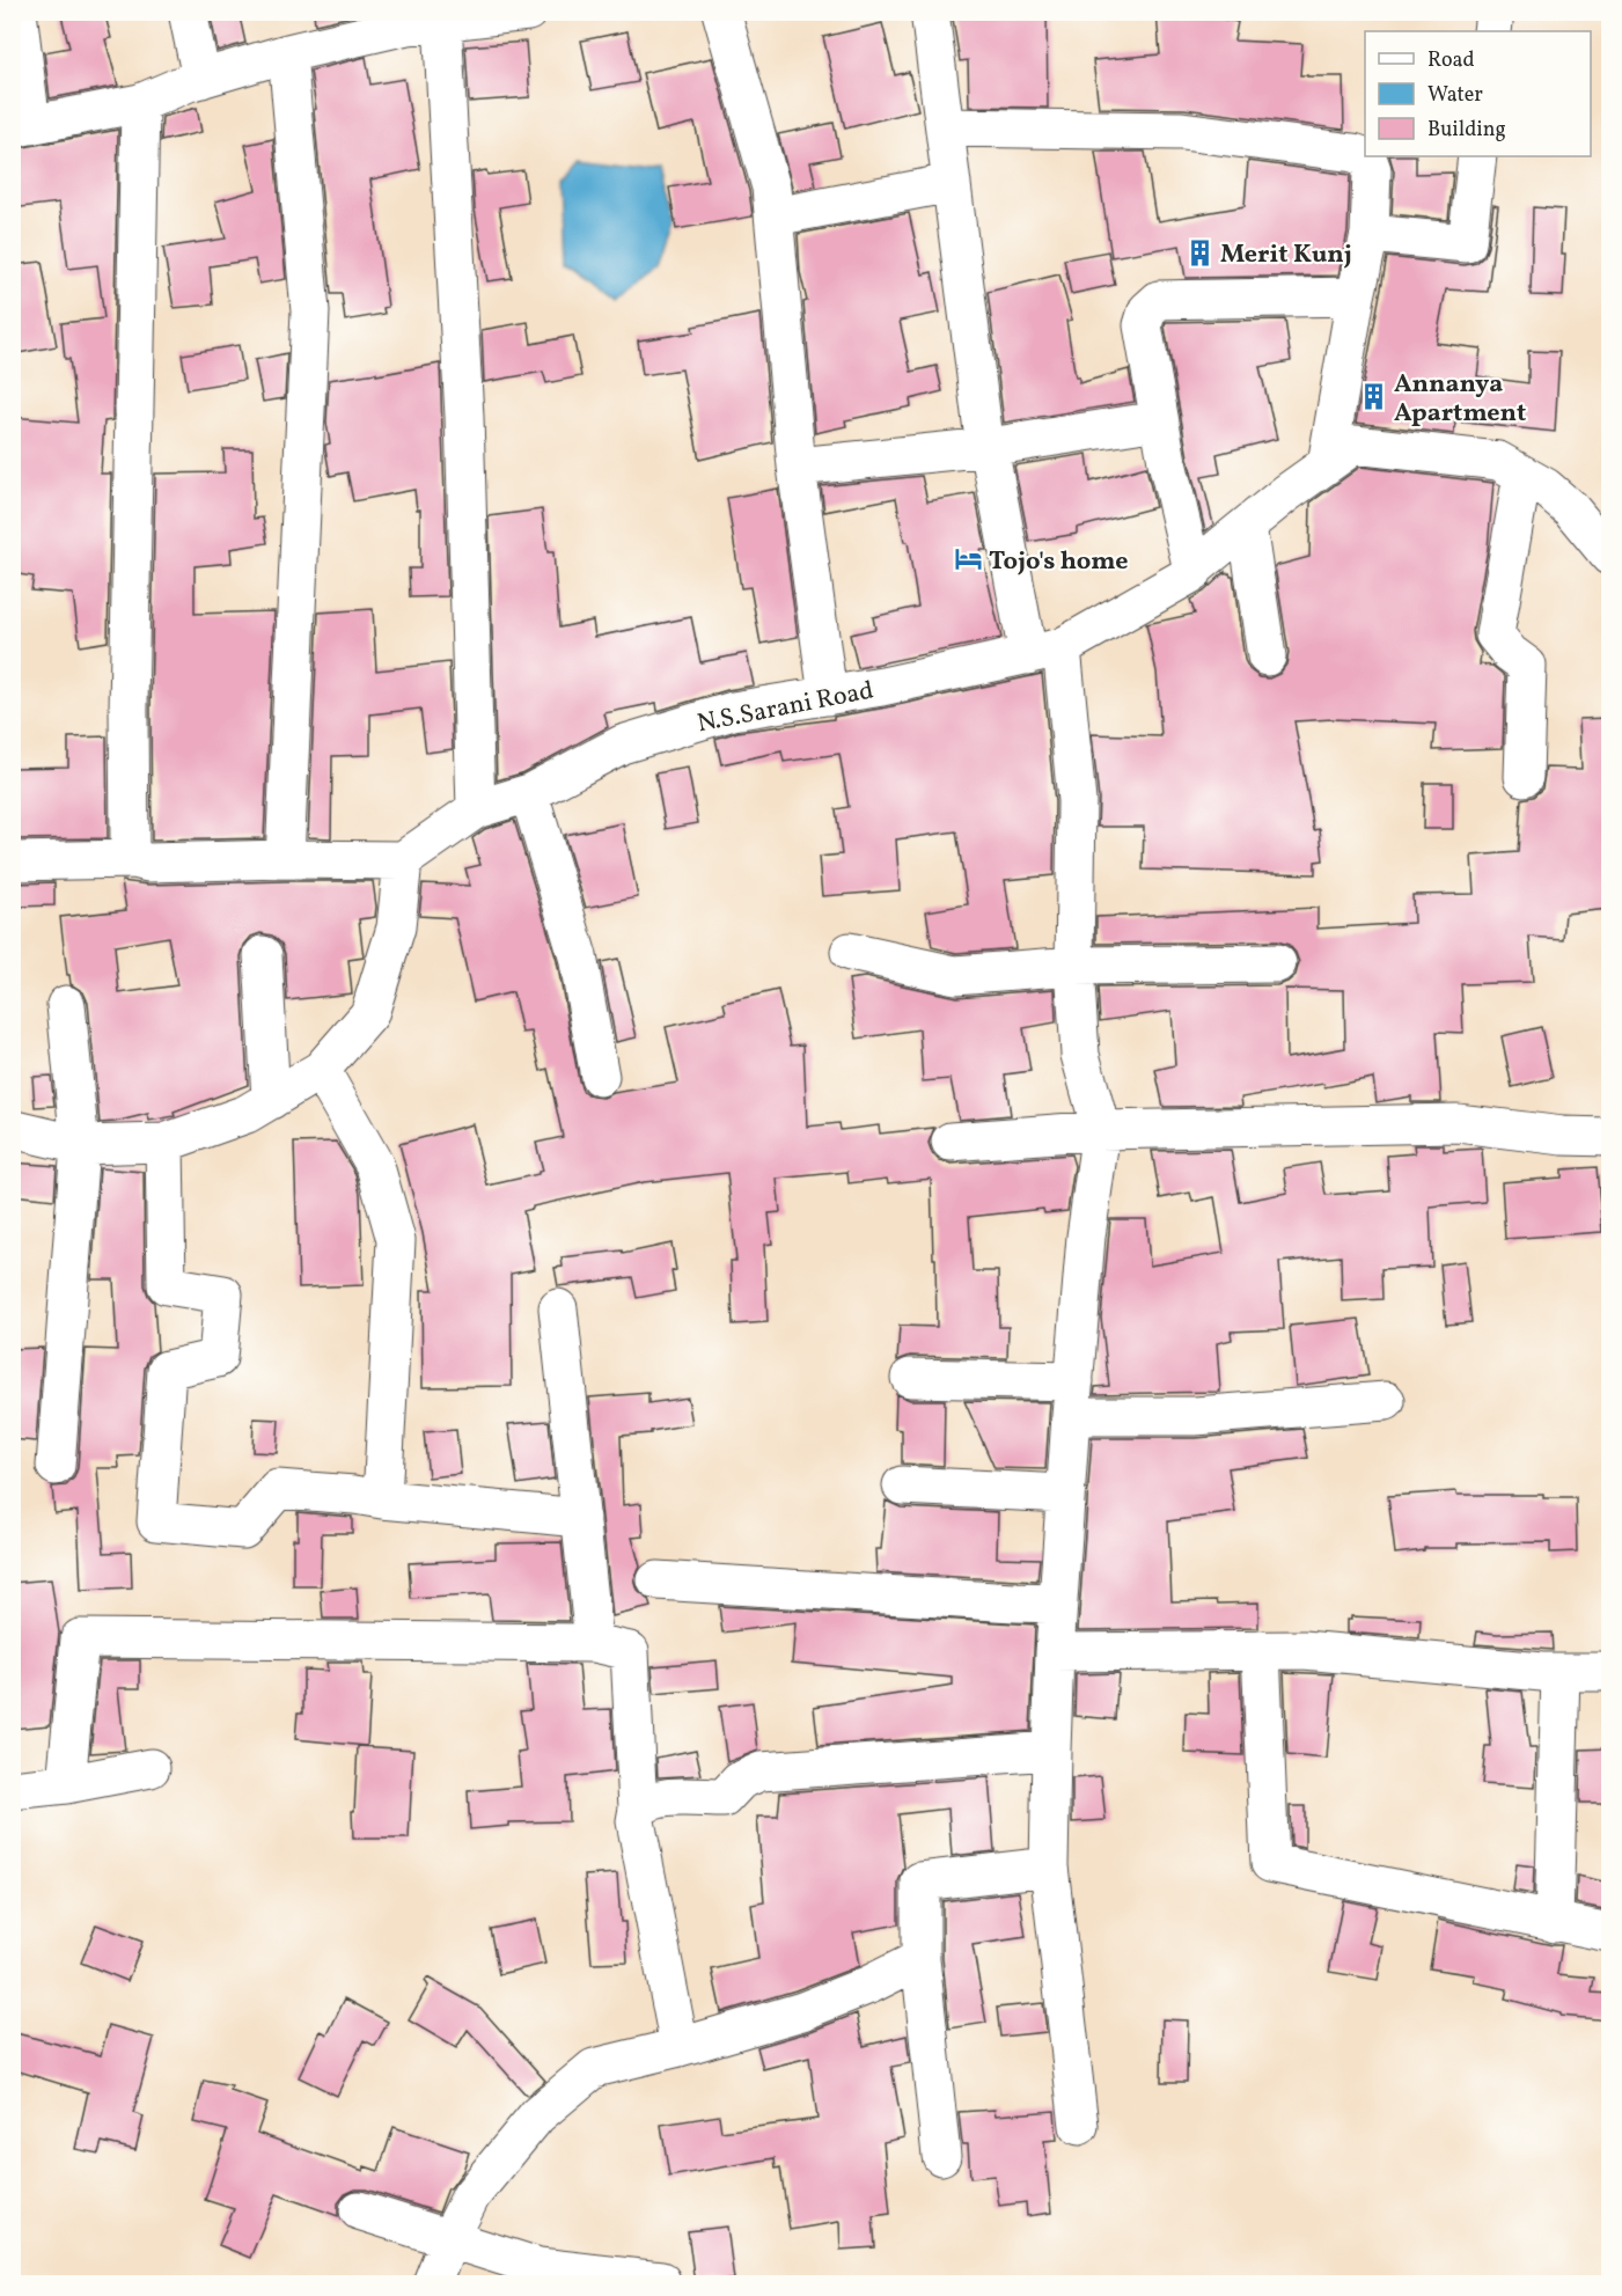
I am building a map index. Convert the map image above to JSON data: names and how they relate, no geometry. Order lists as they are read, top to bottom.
{
  "streets": {
    "street": ["N.S.Sarani Road"]
  },
  "places": {
    "building": ["Merit Kunj", "Annanya Apartment"],
    "hotel": ["Tojo's home"]
  },
  "legend": ["Road", "Water", "Building"]
}
